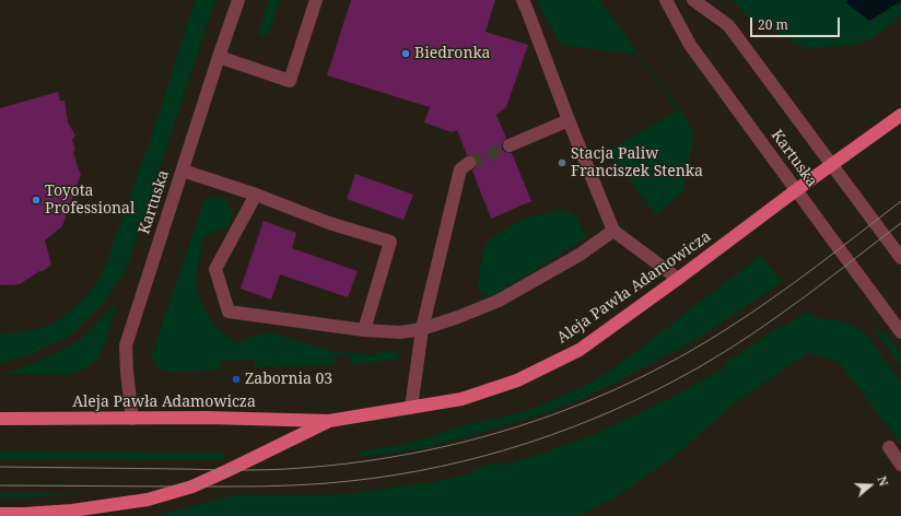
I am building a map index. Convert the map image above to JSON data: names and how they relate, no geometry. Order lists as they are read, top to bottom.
{
  "streets": {
    "main road": ["Aleja Pawła Adamowicza"],
    "street": ["Kartuska"]
  },
  "crossings": [
    ["Kartuska", "Aleja Pawła Adamowicza"]
  ],
  "places": [
    "Biedronka",
    "Stacja Paliw Franciszek Stenka",
    "Toyota Professional",
    "Zabornia 03"
  ],
  "scale_bar": "20 m",
  "north": "right"
}
